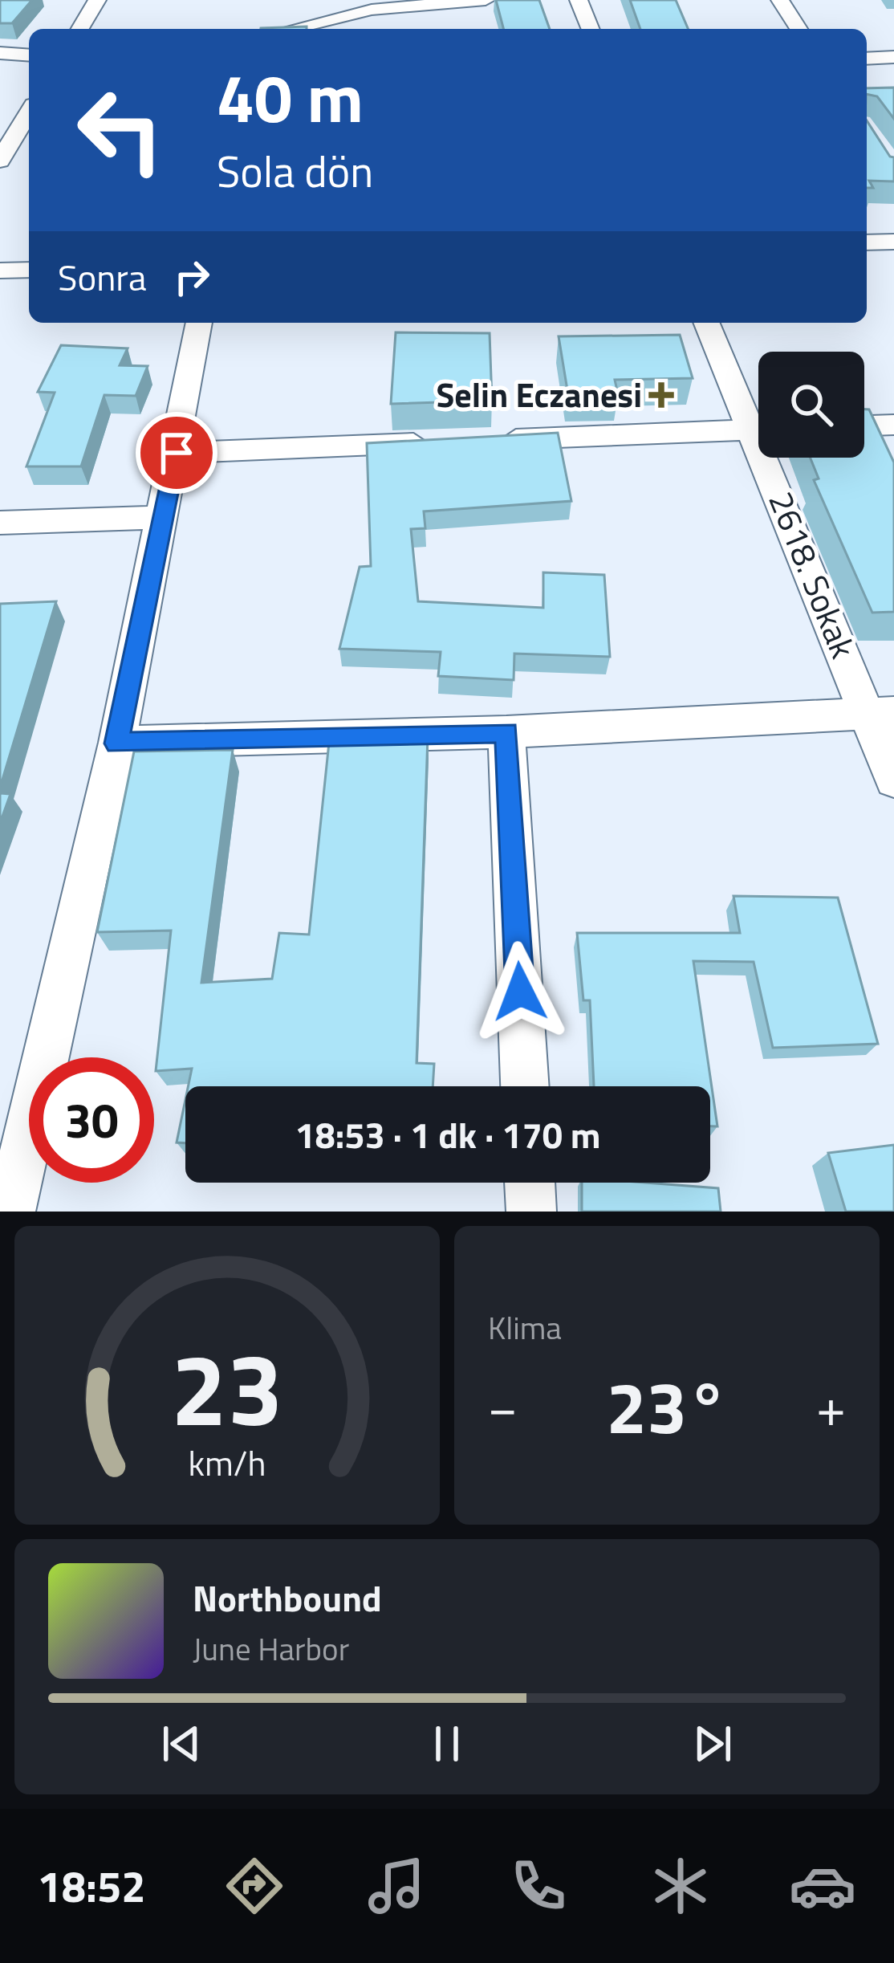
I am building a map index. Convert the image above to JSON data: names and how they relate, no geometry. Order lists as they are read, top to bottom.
{
  "streets": {
    "street": ["2618. Sokak"]
  },
  "places": {
    "health": ["Selin Eczanesi"]
  },
  "page": {
    "turn": ["40 m", "Sola dön"],
    "then": "Sonra",
    "limit": "30",
    "trip": "18:53 · 1 dk · 170 m",
    "tile": "Klima",
    "heat": ["−", "23°", "+"],
    "song": ["Northbound", "June Harbor"],
    "tabs": "18:52",
    "gauge": ["23", "km/h"]
  }
}
